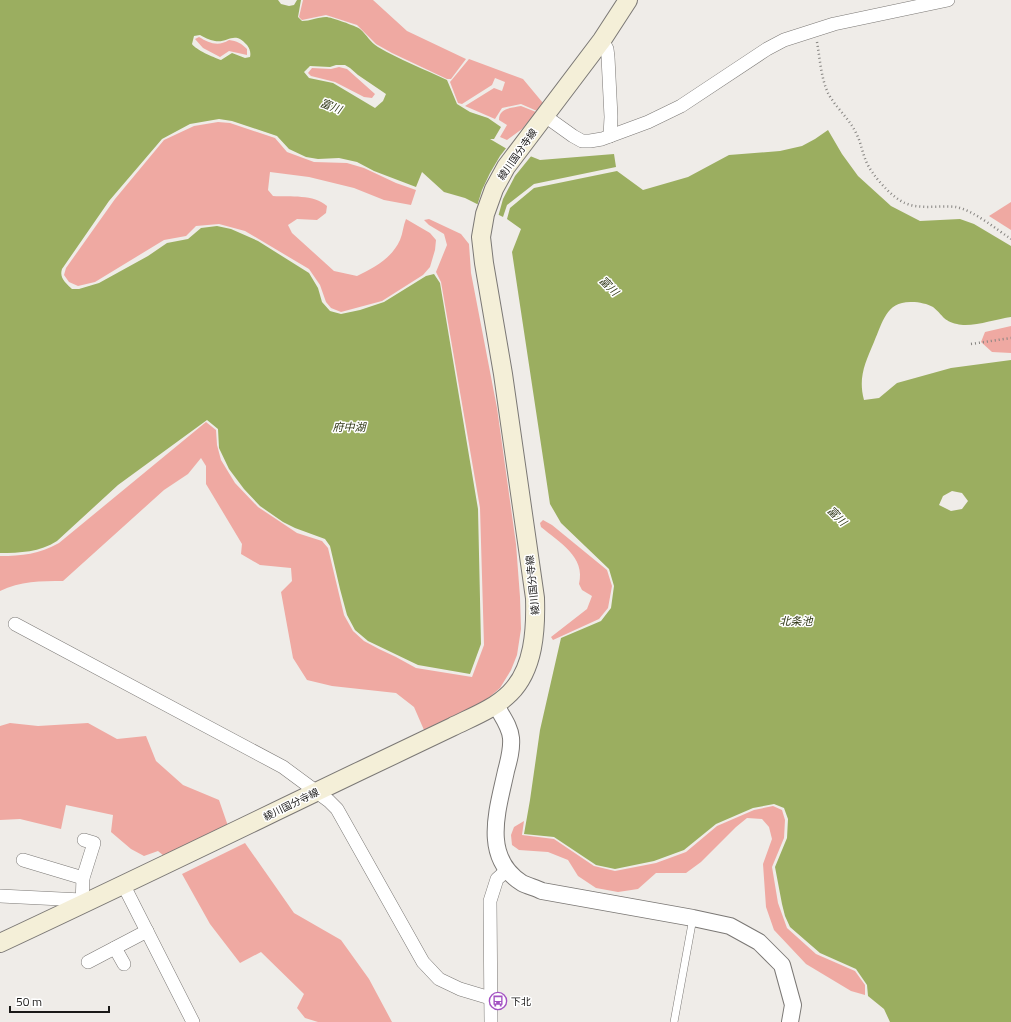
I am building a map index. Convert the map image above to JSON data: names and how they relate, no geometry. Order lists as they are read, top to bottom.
{
  "streets": {
    "main road": ["綾川国分寺線"]
  },
  "water": ["富川", "府中湖", "北条池"],
  "places": {
    "bus stop": ["下北"]
  },
  "scale_bar": "50 m"
}
